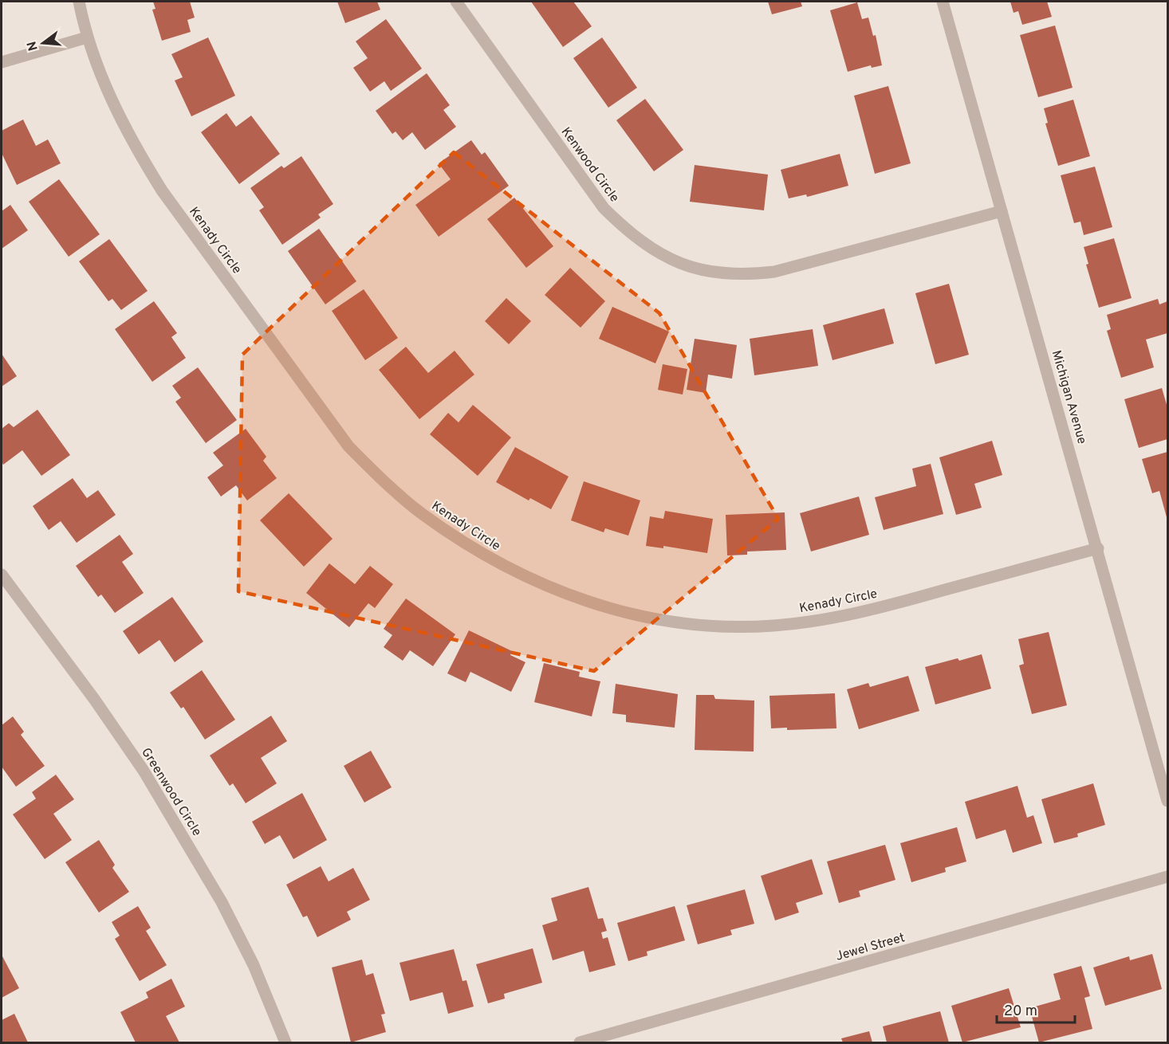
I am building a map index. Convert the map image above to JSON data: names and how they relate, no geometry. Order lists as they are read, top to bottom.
{
  "streets": {
    "street": [
      "Kenwood Circle",
      "Kenady Circle",
      "Michigan Avenue",
      "Greenwood Circle",
      "Jewel Street"
    ]
  },
  "crossings": [
    ["Kenwood Circle", "Michigan Avenue"],
    ["Kenady Circle", "Michigan Avenue"]
  ],
  "scale_bar": "20 m",
  "north": "left"
}
